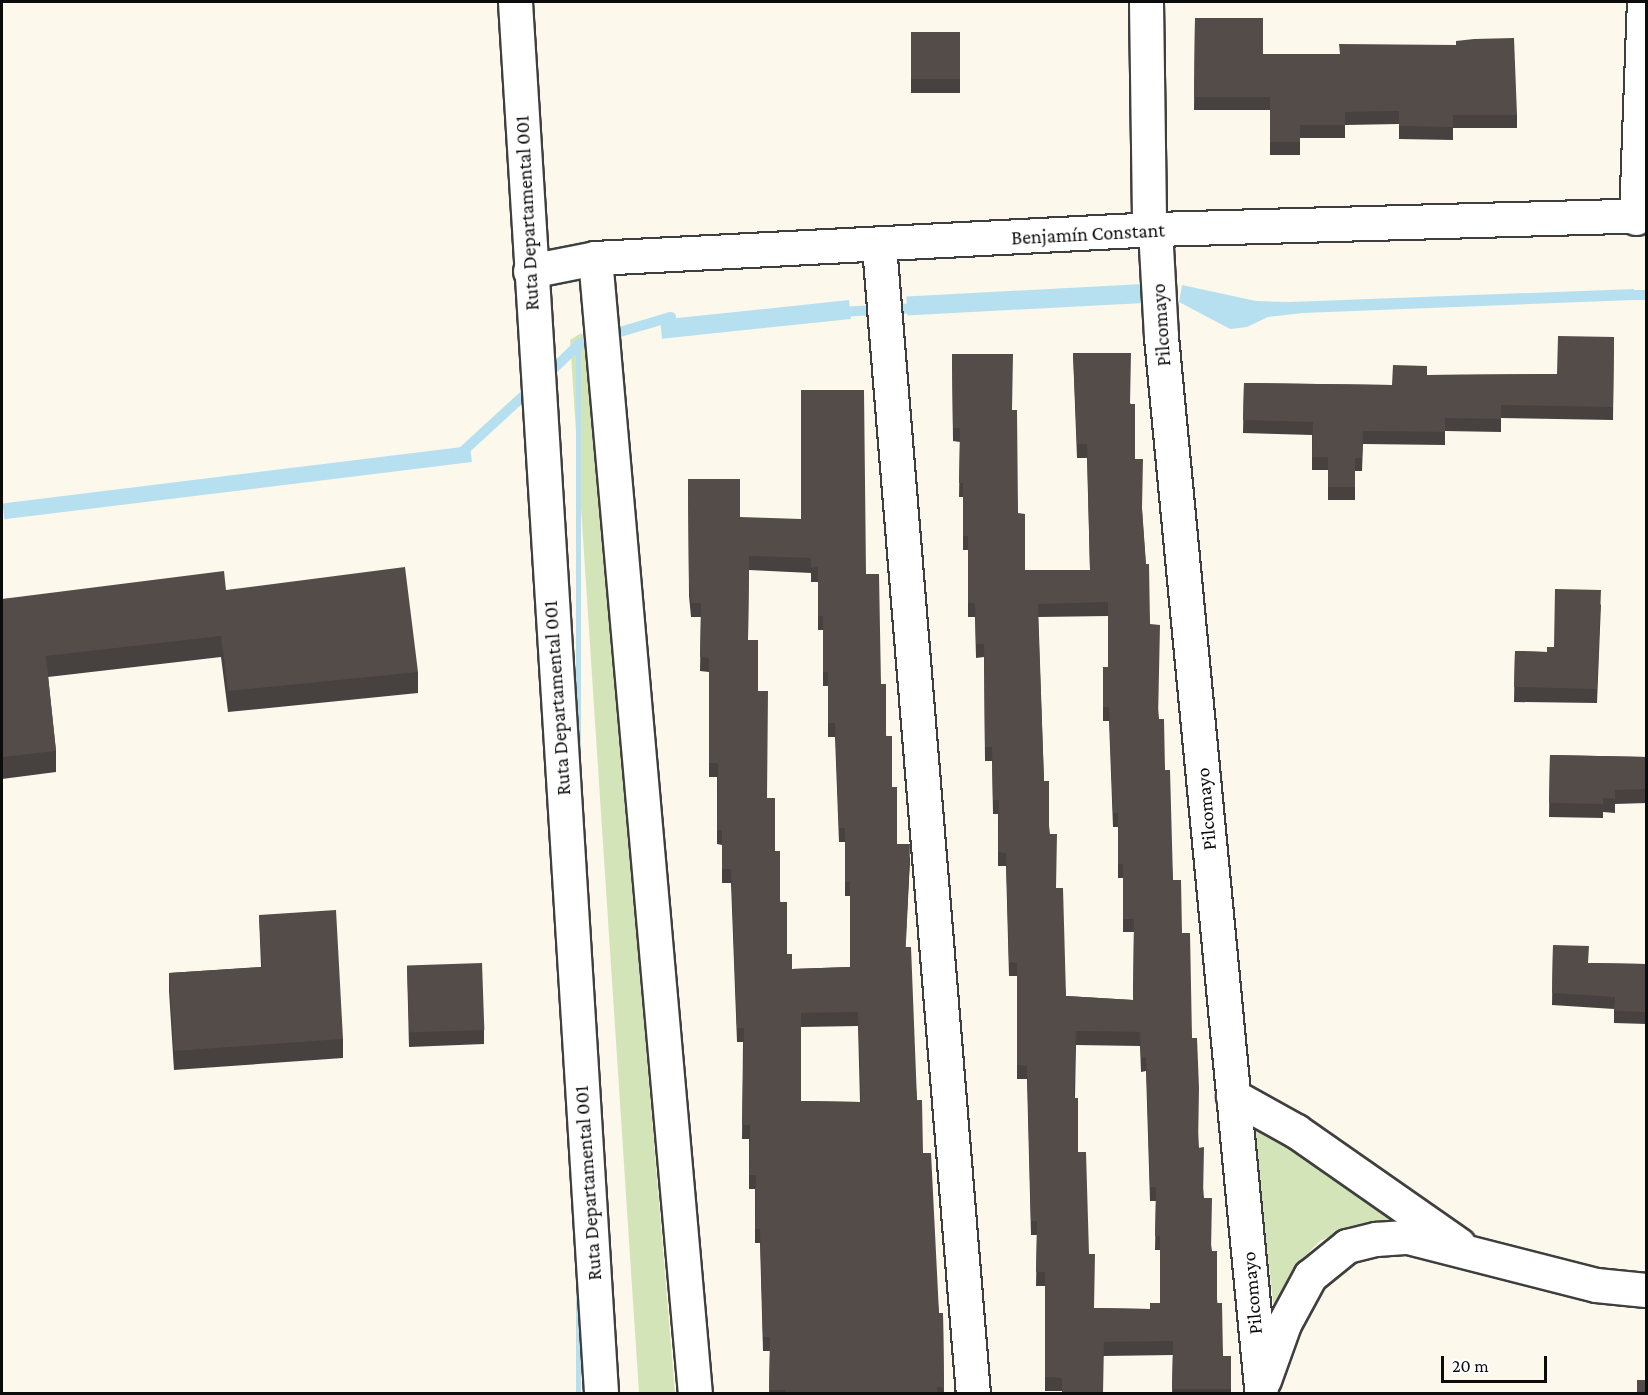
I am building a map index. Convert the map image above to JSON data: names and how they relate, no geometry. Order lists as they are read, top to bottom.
{
  "streets": {
    "street": ["Ruta Departamental 001", "Benjamín Constant", "Pilcomayo"]
  },
  "crossings": [
    ["Ruta Departamental 001", "Benjamín Constant"],
    ["Benjamín Constant", "Pilcomayo"]
  ],
  "scale_bar": "20 m"
}
